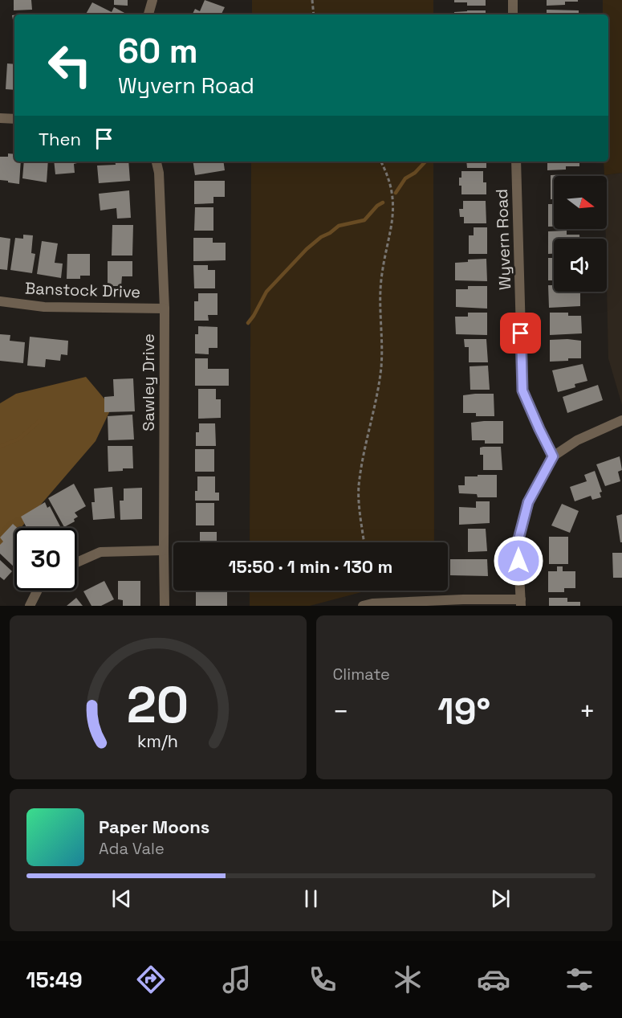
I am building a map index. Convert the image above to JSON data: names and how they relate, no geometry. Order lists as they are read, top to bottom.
{
  "streets": {
    "street": ["Wyvern Road", "Banstock Drive", "Sawley Drive"]
  },
  "crossings": [
    ["Banstock Drive", "Sawley Drive"]
  ],
  "north": "right",
  "page": {
    "turn": ["60 m", "Wyvern Road"],
    "then": "Then",
    "limit": "30",
    "trip": "15:50 · 1 min · 130 m",
    "tile": "Climate",
    "heat": ["−", "19°", "+"],
    "song": ["Paper Moons", "Ada Vale"],
    "tabs": "15:49",
    "gauge": ["20", "km/h"]
  }
}
